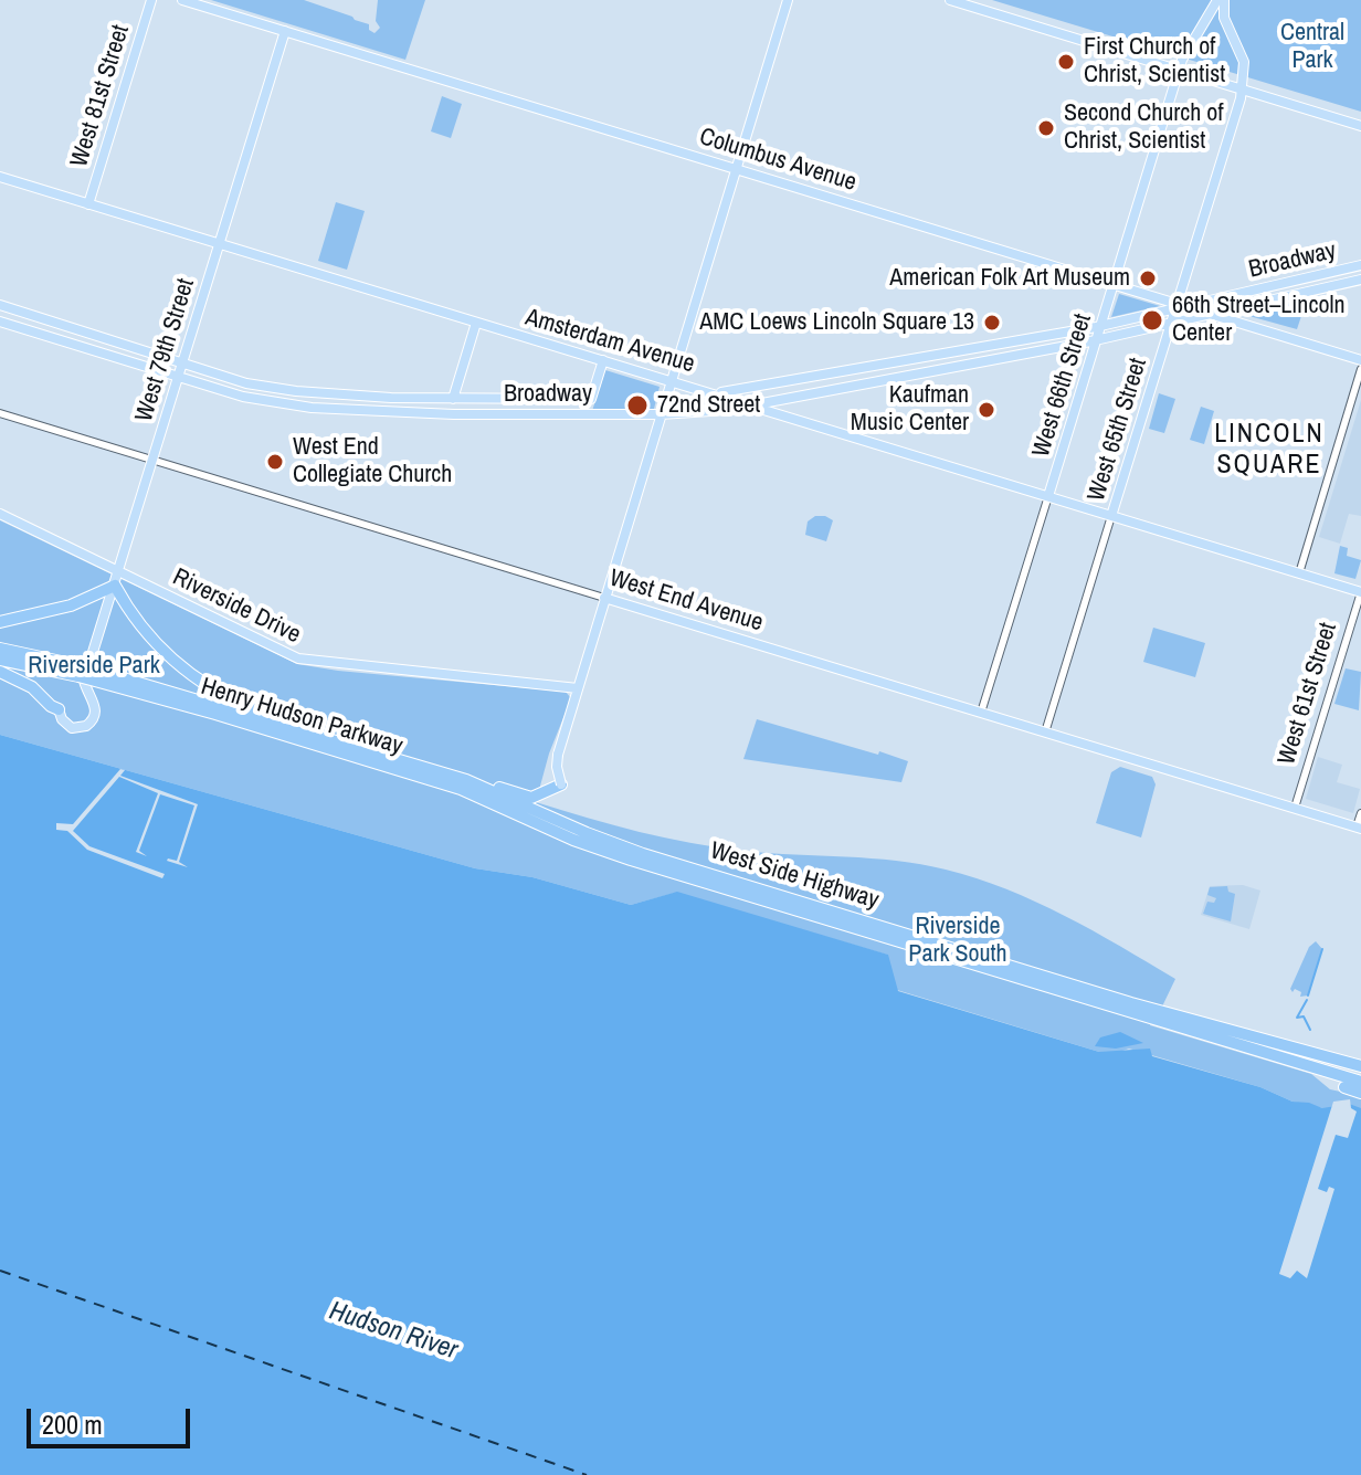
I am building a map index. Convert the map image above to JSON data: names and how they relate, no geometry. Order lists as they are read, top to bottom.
{
  "streets": {
    "highway": ["Henry Hudson Parkway", "West Side Highway"],
    "main road": [
      "West 81st Street",
      "Columbus Avenue",
      "Broadway",
      "Amsterdam Avenue",
      "West 79th Street",
      "West 66th Street",
      "West 65th Street",
      "West End Avenue",
      "Riverside Drive"
    ],
    "street": ["West 61st Street"]
  },
  "crossings": [
    ["West 81st Street", "Amsterdam Avenue"],
    ["Columbus Avenue", "Broadway"],
    ["Columbus Avenue", "West 79th Street"],
    ["Columbus Avenue", "West 66th Street"],
    ["Columbus Avenue", "West 65th Street"],
    ["Broadway", "Amsterdam Avenue"],
    ["Broadway", "West 79th Street"],
    ["Broadway", "West 66th Street"],
    ["Broadway", "West 65th Street"],
    ["Amsterdam Avenue", "West 79th Street"],
    ["Amsterdam Avenue", "West 66th Street"],
    ["Amsterdam Avenue", "West 65th Street"],
    ["Amsterdam Avenue", "West 61st Street"],
    ["West 79th Street", "West End Avenue"],
    ["West 79th Street", "Riverside Drive"],
    ["West 79th Street", "Henry Hudson Parkway"],
    ["West 66th Street", "West End Avenue"],
    ["West 65th Street", "West End Avenue"],
    ["West End Avenue", "West 61st Street"],
    ["Henry Hudson Parkway", "West Side Highway"]
  ],
  "districts": ["LINCOLN SQUARE"],
  "water": ["Hudson River"],
  "parks": ["Central Park", "Riverside Park", "Riverside Park South"],
  "places": [
    "First Church of Christ, Scientist",
    "Second Church of Christ, Scientist",
    "American Folk Art Museum",
    "66th Street–Lincoln Center",
    "AMC Loews Lincoln Square 13",
    "72nd Street",
    "Kaufman Music Center",
    "West End Collegiate Church"
  ],
  "scale_bar": "200 m"
}
